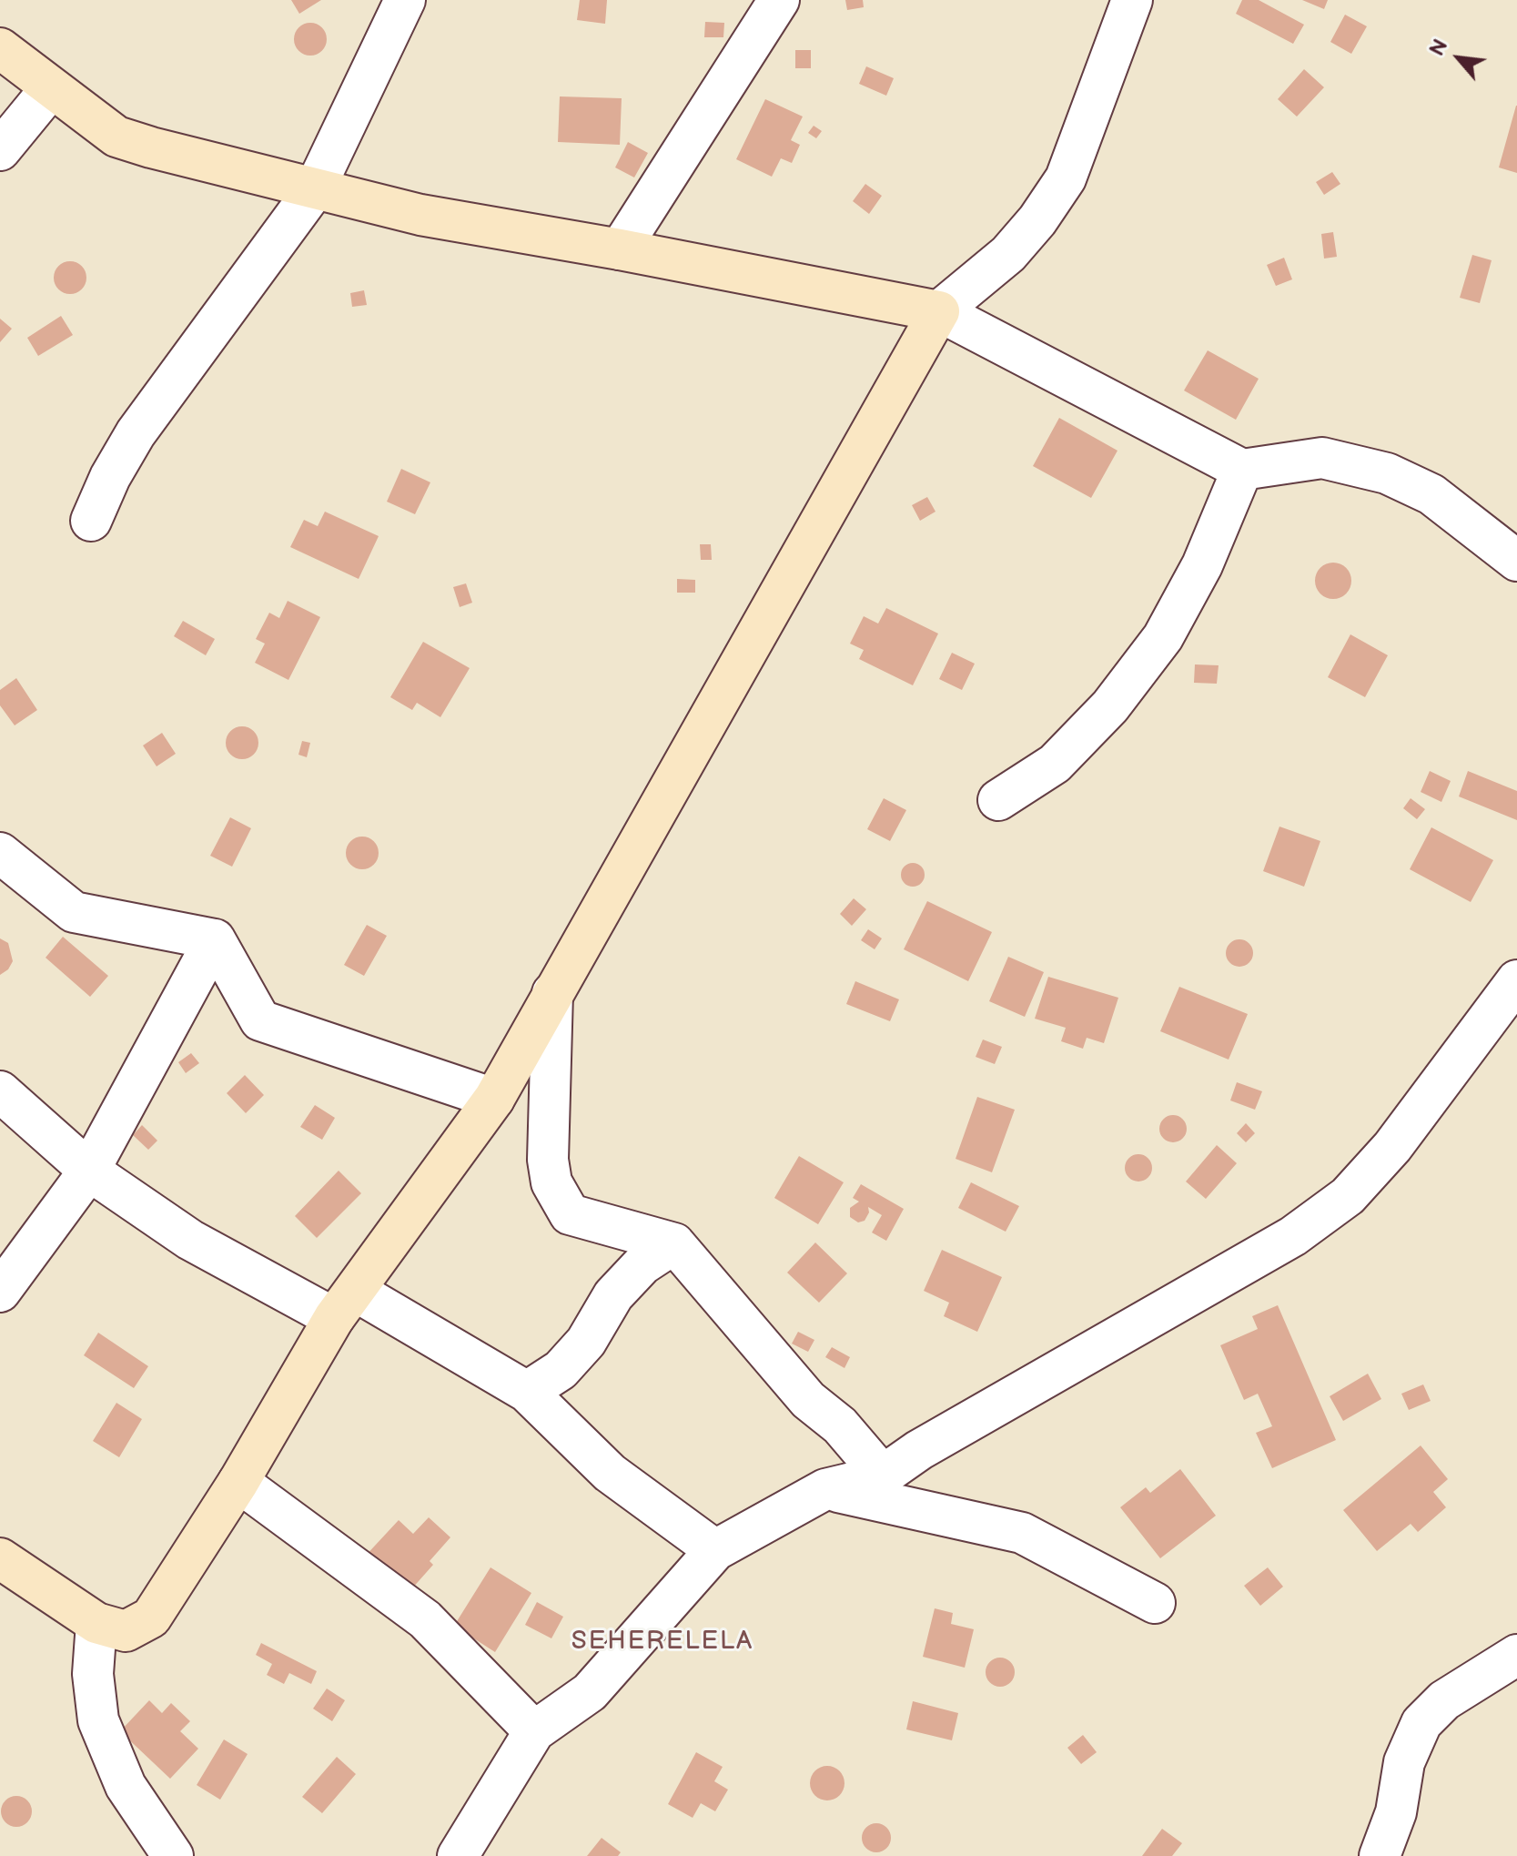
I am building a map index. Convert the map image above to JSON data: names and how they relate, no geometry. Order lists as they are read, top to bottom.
{
  "districts": ["SEHERELELA"],
  "north": "top left"
}
